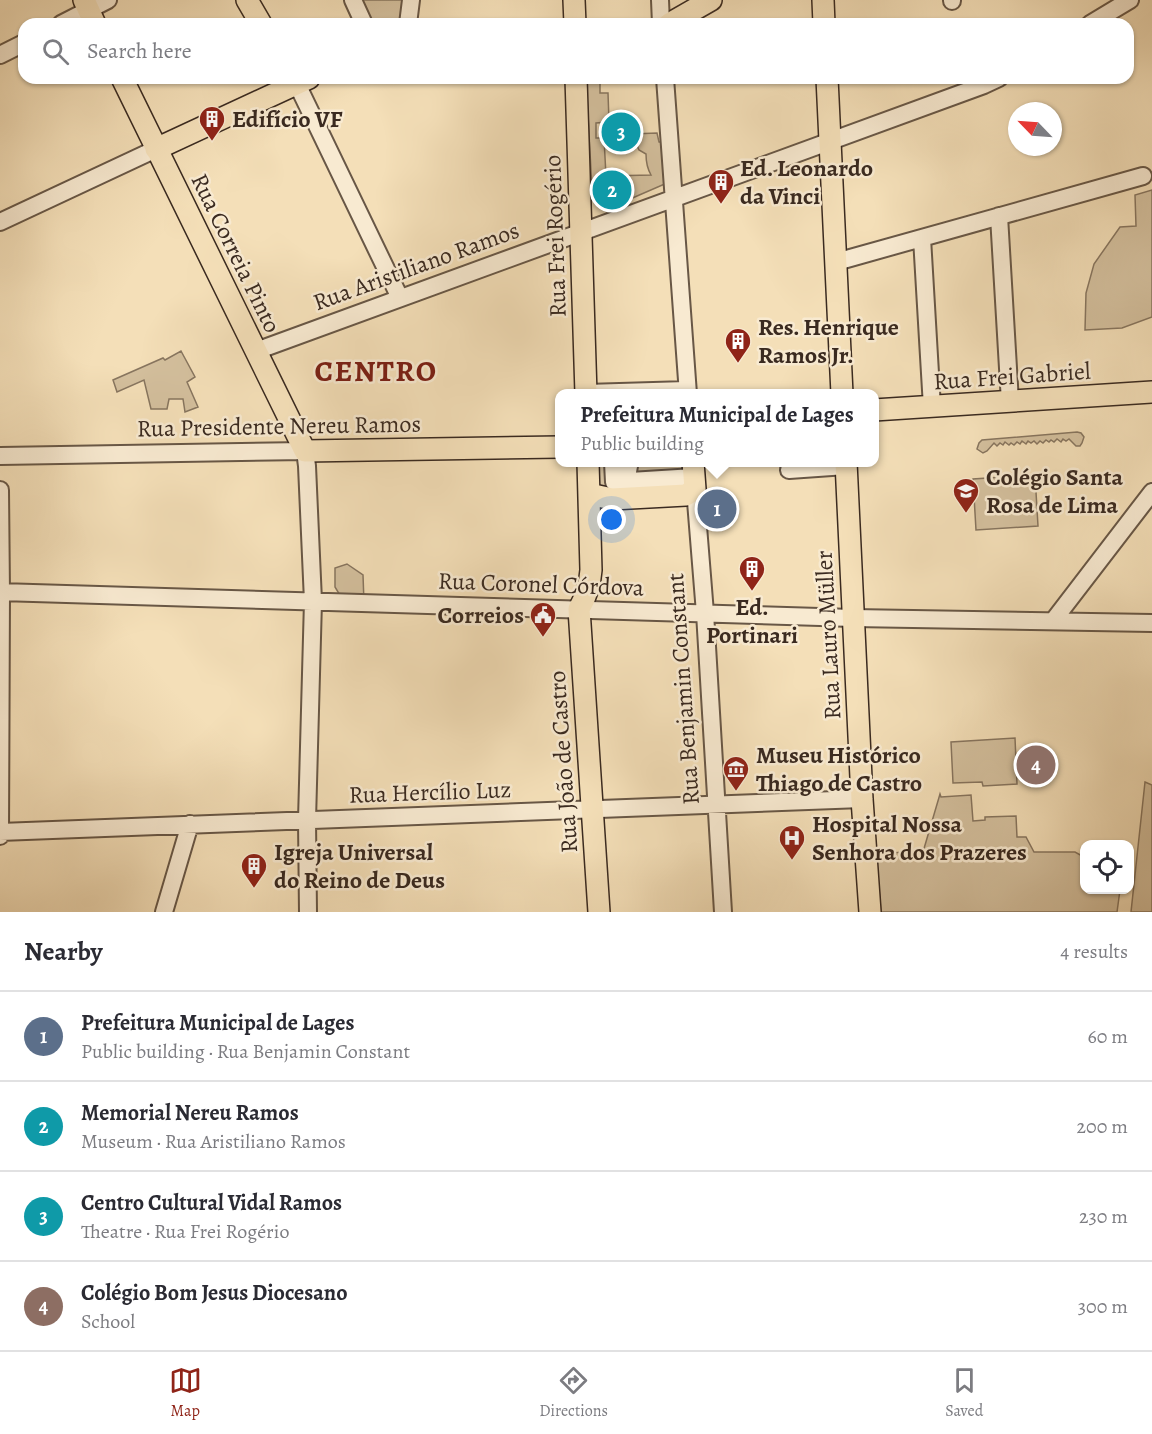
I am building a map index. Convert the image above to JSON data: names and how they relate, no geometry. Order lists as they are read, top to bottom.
{
  "streets": {
    "main road": [
      "Rua Frei Rogério",
      "Rua Correia Pinto",
      "Rua Frei Gabriel",
      "Rua Presidente Nereu Ramos",
      "Rua Lauro Müller",
      "Rua João de Castro"
    ],
    "street": [
      "Rua Aristiliano Ramos",
      "Rua Coronel Córdova",
      "Rua Benjamin Constant",
      "Rua Hercílio Luz"
    ]
  },
  "crossings": [
    ["Rua Frei Rogério", "Rua Aristiliano Ramos"],
    ["Rua Correia Pinto", "Rua Aristiliano Ramos"],
    ["Rua Correia Pinto", "Rua Presidente Nereu Ramos"],
    ["Rua Coronel Córdova", "Rua Lauro Müller"],
    ["Rua Coronel Córdova", "Rua Benjamin Constant"],
    ["Rua Coronel Córdova", "Rua João de Castro"],
    ["Rua Lauro Müller", "Rua Hercílio Luz"],
    ["Rua Benjamin Constant", "Rua Hercílio Luz"],
    ["Rua João de Castro", "Rua Hercílio Luz"]
  ],
  "districts": ["CENTRO"],
  "places": {
    "building": [
      "Edifício VF",
      "Ed. Leonardo da Vinci",
      "Res. Henrique Ramos Jr.",
      "Ed. Portinari",
      "Igreja Universal do Reino de Deus"
    ],
    "school or university": ["Colégio Santa Rosa de Lima"],
    "public building": ["Correios"],
    "museum": ["Museu Histórico Thiago de Castro"],
    "hospital": ["Hospital Nossa Senhora dos Prazeres"]
  },
  "north": "top left",
  "page": {
    "search": "Search here",
    "pins": [
      "3",
      "2",
      "1",
      "4"
    ],
    "popup": ["Prefeitura Municipal de Lages", "Public building"],
    "heading": ["Nearby", "4 results"],
    "list": [
      {
        "mark": "1",
        "name": "Prefeitura Municipal de Lages",
        "note": "Public building · Rua Benjamin Constant",
        "value": "60 m"
      },
      {
        "mark": "2",
        "name": "Memorial Nereu Ramos",
        "note": "Museum · Rua Aristiliano Ramos",
        "value": "200 m"
      },
      {
        "mark": "3",
        "name": "Centro Cultural Vidal Ramos",
        "note": "Theatre · Rua Frei Rogério",
        "value": "230 m"
      },
      {
        "mark": "4",
        "name": "Colégio Bom Jesus Diocesano",
        "note": "School",
        "value": "300 m"
      }
    ],
    "nav": ["Map", "Directions", "Saved"]
  }
}
